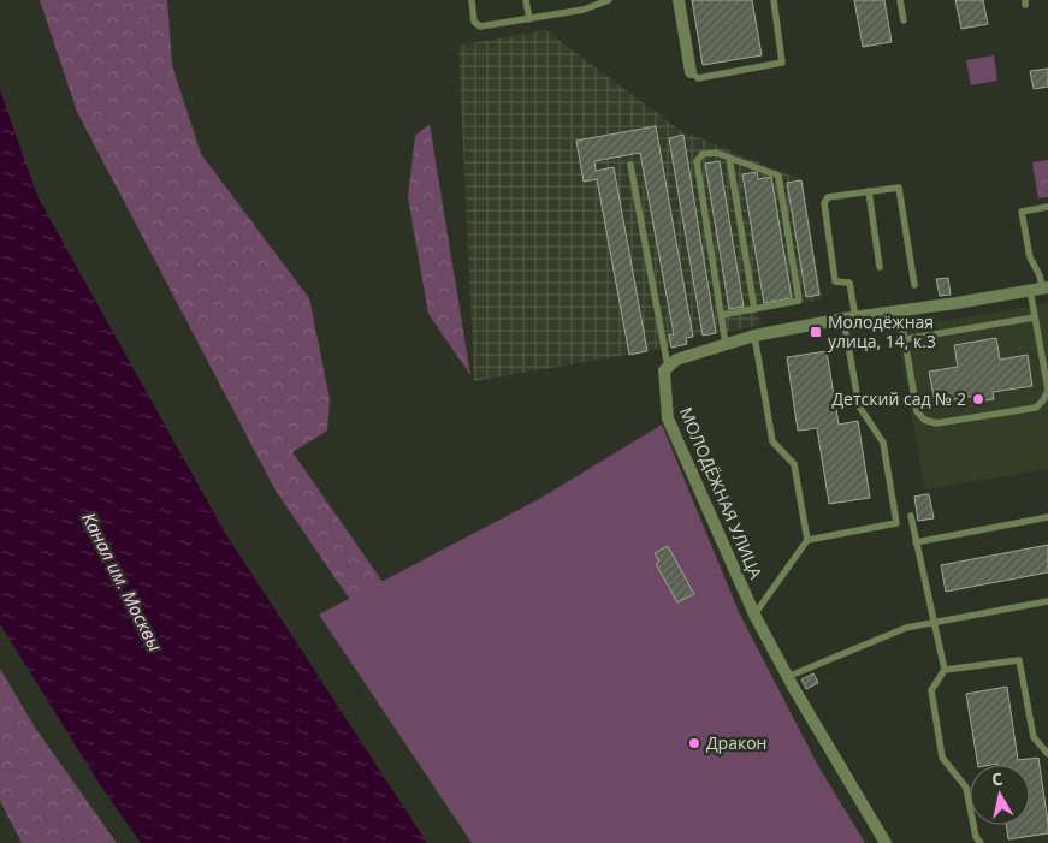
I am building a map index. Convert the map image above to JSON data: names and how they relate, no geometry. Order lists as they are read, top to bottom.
{
  "streets": {
    "street": ["МОЛОДЁЖНАЯ УЛИЦА"]
  },
  "water": ["Канал им. Москвы"],
  "places": {
    "transit": ["Молодёжная улица, 14, к.3"],
    "other": ["Детский сад № 2", "Дракон"]
  },
  "north": "top"
}
